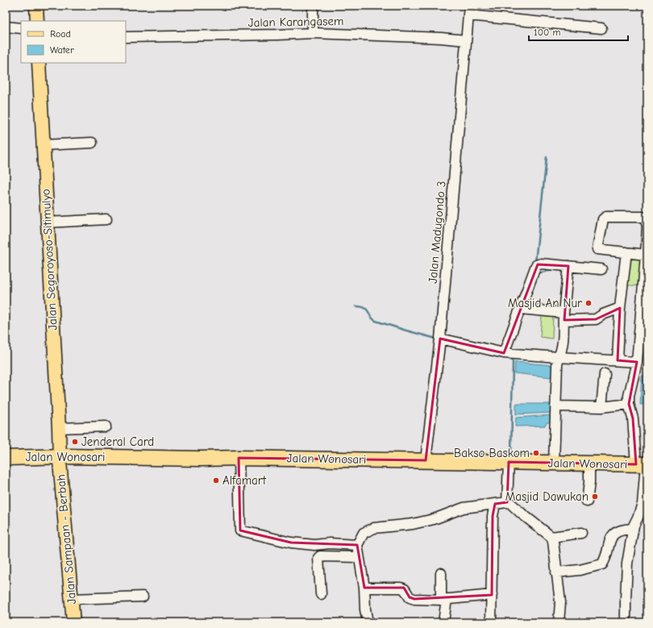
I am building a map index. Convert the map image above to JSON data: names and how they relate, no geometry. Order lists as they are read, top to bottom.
{
  "streets": {
    "highway": ["Jalan Wonosari"],
    "main road": ["Jalan Segoroyoso-Sitimulyo", "Jalan Sampaan - Berbah"],
    "street": ["Jalan Karangasem", "Jalan Madugondo 3"]
  },
  "crossings": [
    ["Jalan Karangasem", "Jalan Madugondo 3"],
    ["Jalan Madugondo 3", "Jalan Wonosari"],
    ["Jalan Segoroyoso-Sitimulyo", "Jalan Wonosari"],
    ["Jalan Segoroyoso-Sitimulyo", "Jalan Sampaan - Berbah"],
    ["Jalan Wonosari", "Jalan Sampaan - Berbah"]
  ],
  "places": [
    "Masjid An Nur",
    "Jenderal Card",
    "Bakso Baskom",
    "Alfamart",
    "Masjid Dawukan"
  ],
  "legend": ["Road", "Water"],
  "scale_bar": "100 m"
}
